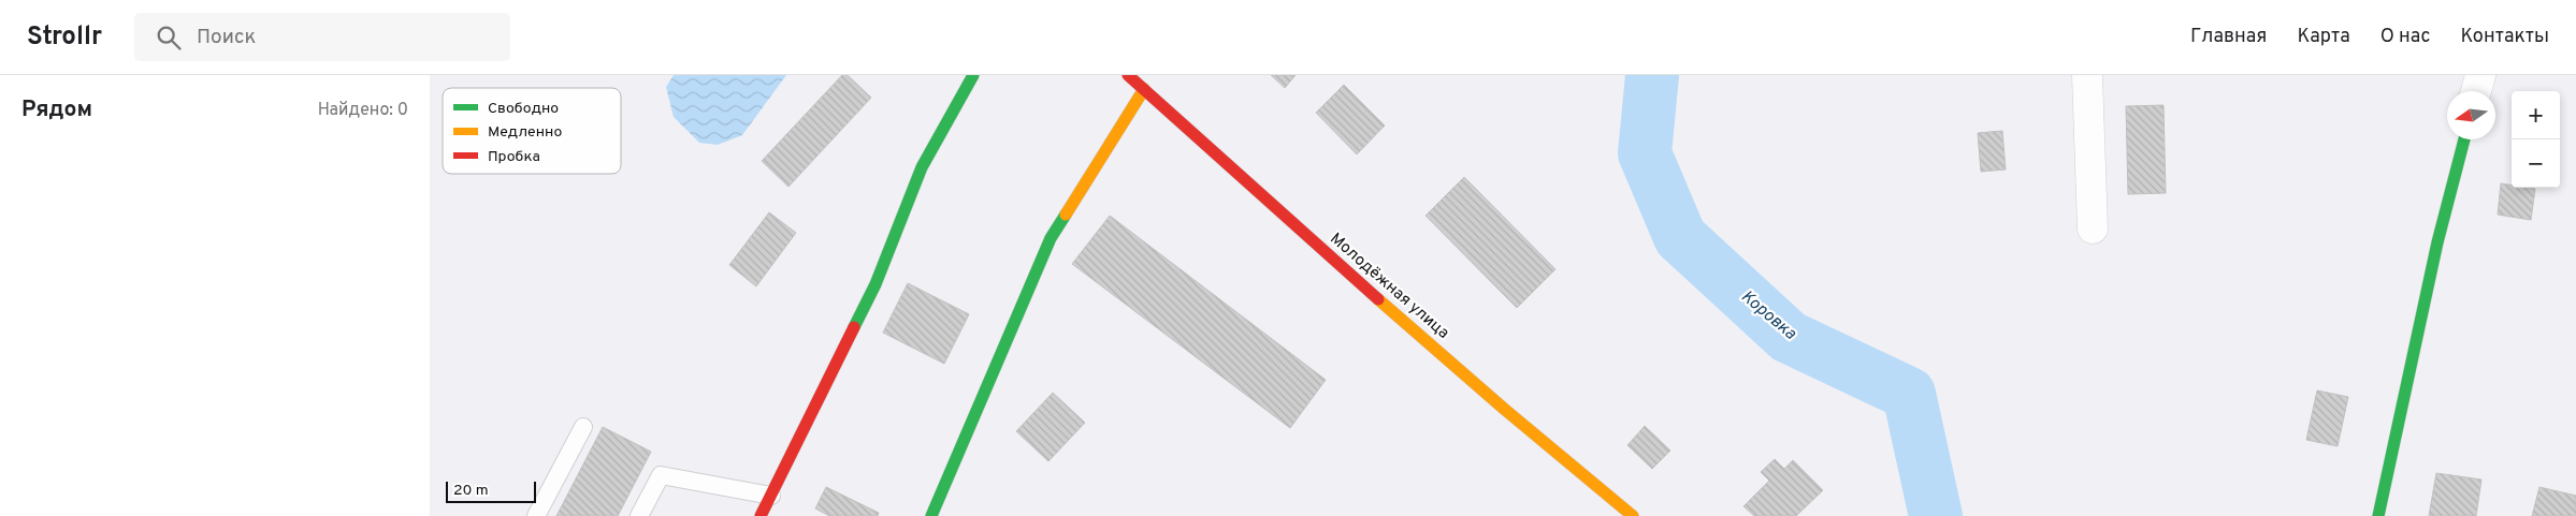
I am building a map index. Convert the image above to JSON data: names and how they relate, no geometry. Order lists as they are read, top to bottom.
{
  "streets": {
    "street": ["Молодёжная улица"]
  },
  "water": ["Коровка"],
  "legend": ["Свободно", "Медленно", "Пробка"],
  "scale_bar": "20 m",
  "north": "left",
  "page": {
    "header": "Strollr",
    "search": "Поиск",
    "nav": [
      "Главная",
      "Карта",
      "О нас",
      "Контакты"
    ],
    "heading": ["Рядом", "Найдено: 0"],
    "map_buttons": ["+", "−"],
    "scale": "20 m"
  }
}
